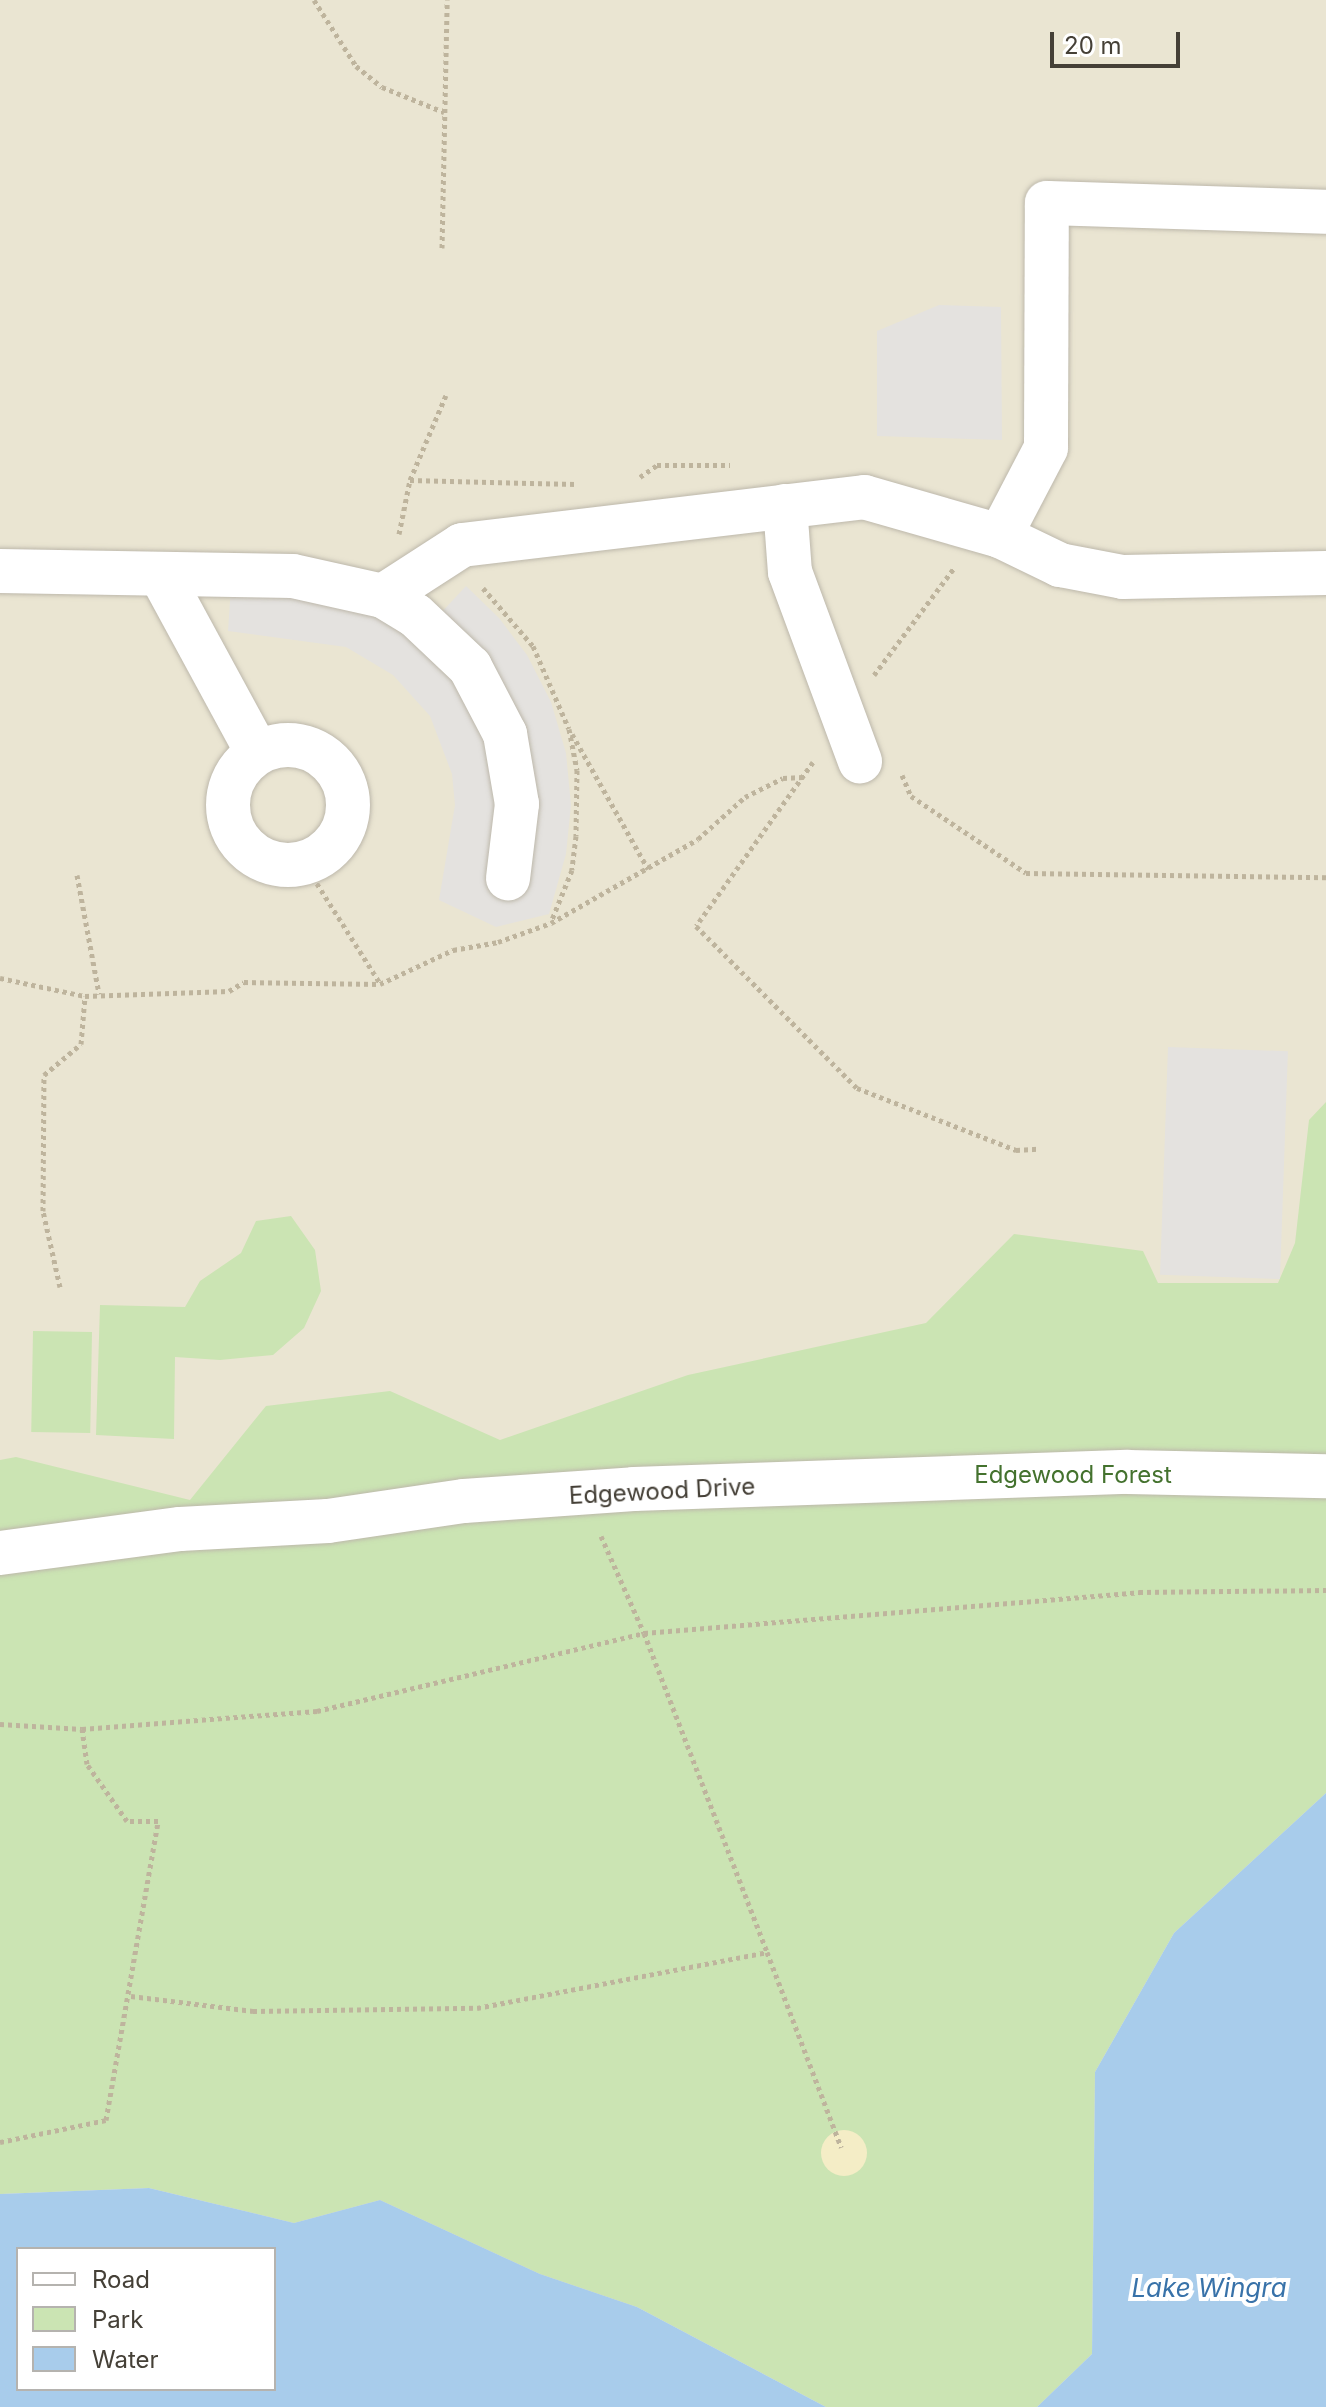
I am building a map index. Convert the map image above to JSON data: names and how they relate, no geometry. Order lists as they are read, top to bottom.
{
  "streets": {
    "lane": ["Edgewood Drive"]
  },
  "water": ["Lake Wingra"],
  "parks": ["Edgewood Forest"],
  "legend": ["Road", "Park", "Water"],
  "scale_bar": "20 m"
}
